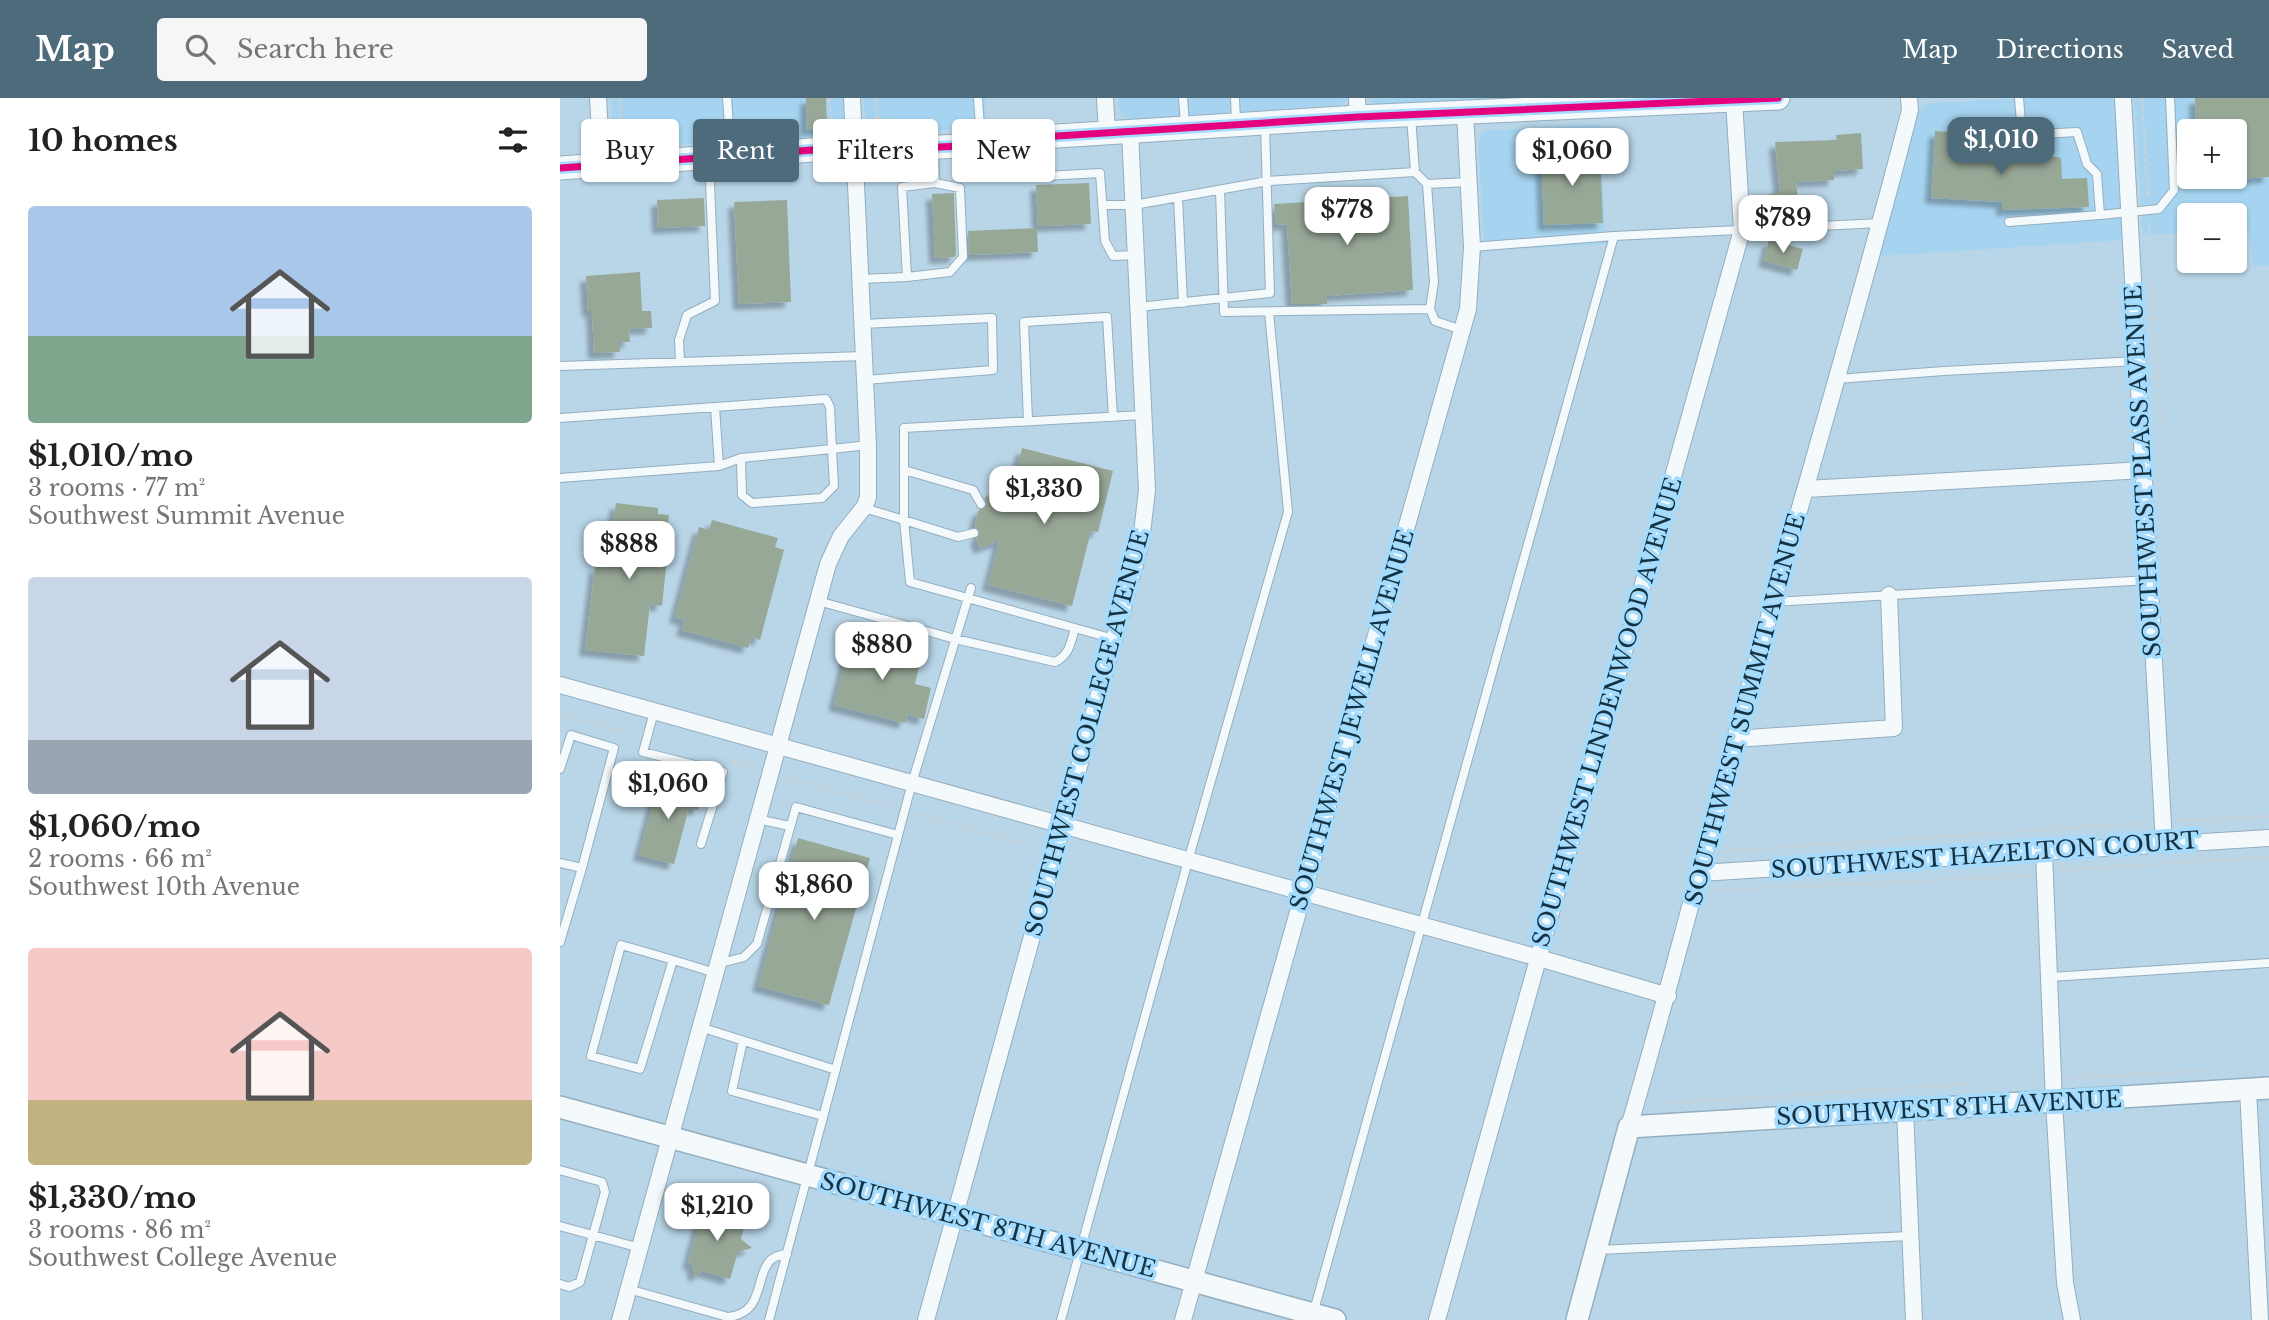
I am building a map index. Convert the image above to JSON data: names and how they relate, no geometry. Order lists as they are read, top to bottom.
{
  "streets": {
    "street": [
      "SOUTHWEST PLASS AVENUE",
      "SOUTHWEST SUMMIT AVENUE",
      "SOUTHWEST LINDENWOOD AVENUE",
      "SOUTHWEST JEWELL AVENUE",
      "SOUTHWEST COLLEGE AVENUE",
      "SOUTHWEST HAZELTON COURT",
      "SOUTHWEST 8TH AVENUE"
    ]
  },
  "crossings": [
    ["SOUTHWEST PLASS AVENUE", "SOUTHWEST HAZELTON COURT"],
    ["SOUTHWEST SUMMIT AVENUE", "SOUTHWEST HAZELTON COURT"],
    ["SOUTHWEST SUMMIT AVENUE", "SOUTHWEST 8TH AVENUE"],
    ["SOUTHWEST JEWELL AVENUE", "SOUTHWEST 8TH AVENUE"],
    ["SOUTHWEST COLLEGE AVENUE", "SOUTHWEST 8TH AVENUE"]
  ],
  "lines": ["transit line 10"],
  "page": {
    "header": "Map",
    "search": "Search here",
    "nav": ["Map", "Directions", "Saved"],
    "heading": "10 homes",
    "price": [
      "$1,010",
      "$1,060",
      "$778",
      "$789",
      "$1,330",
      "$888",
      "$880",
      "$1,060",
      "$1,860",
      "$1,210"
    ],
    "map_buttons": ["+", "−"],
    "chip": [
      "Buy",
      "Rent",
      "Filters",
      "New"
    ],
    "list": [
      {
        "name": "$1,010/mo",
        "note": "3 rooms · 77 m² · Southwest Summit Avenue"
      },
      {
        "name": "$1,060/mo",
        "note": "2 rooms · 66 m² · Southwest 10th Avenue"
      },
      {
        "name": "$1,330/mo",
        "note": "3 rooms · 86 m² · Southwest College Avenue"
      }
    ]
  }
}
